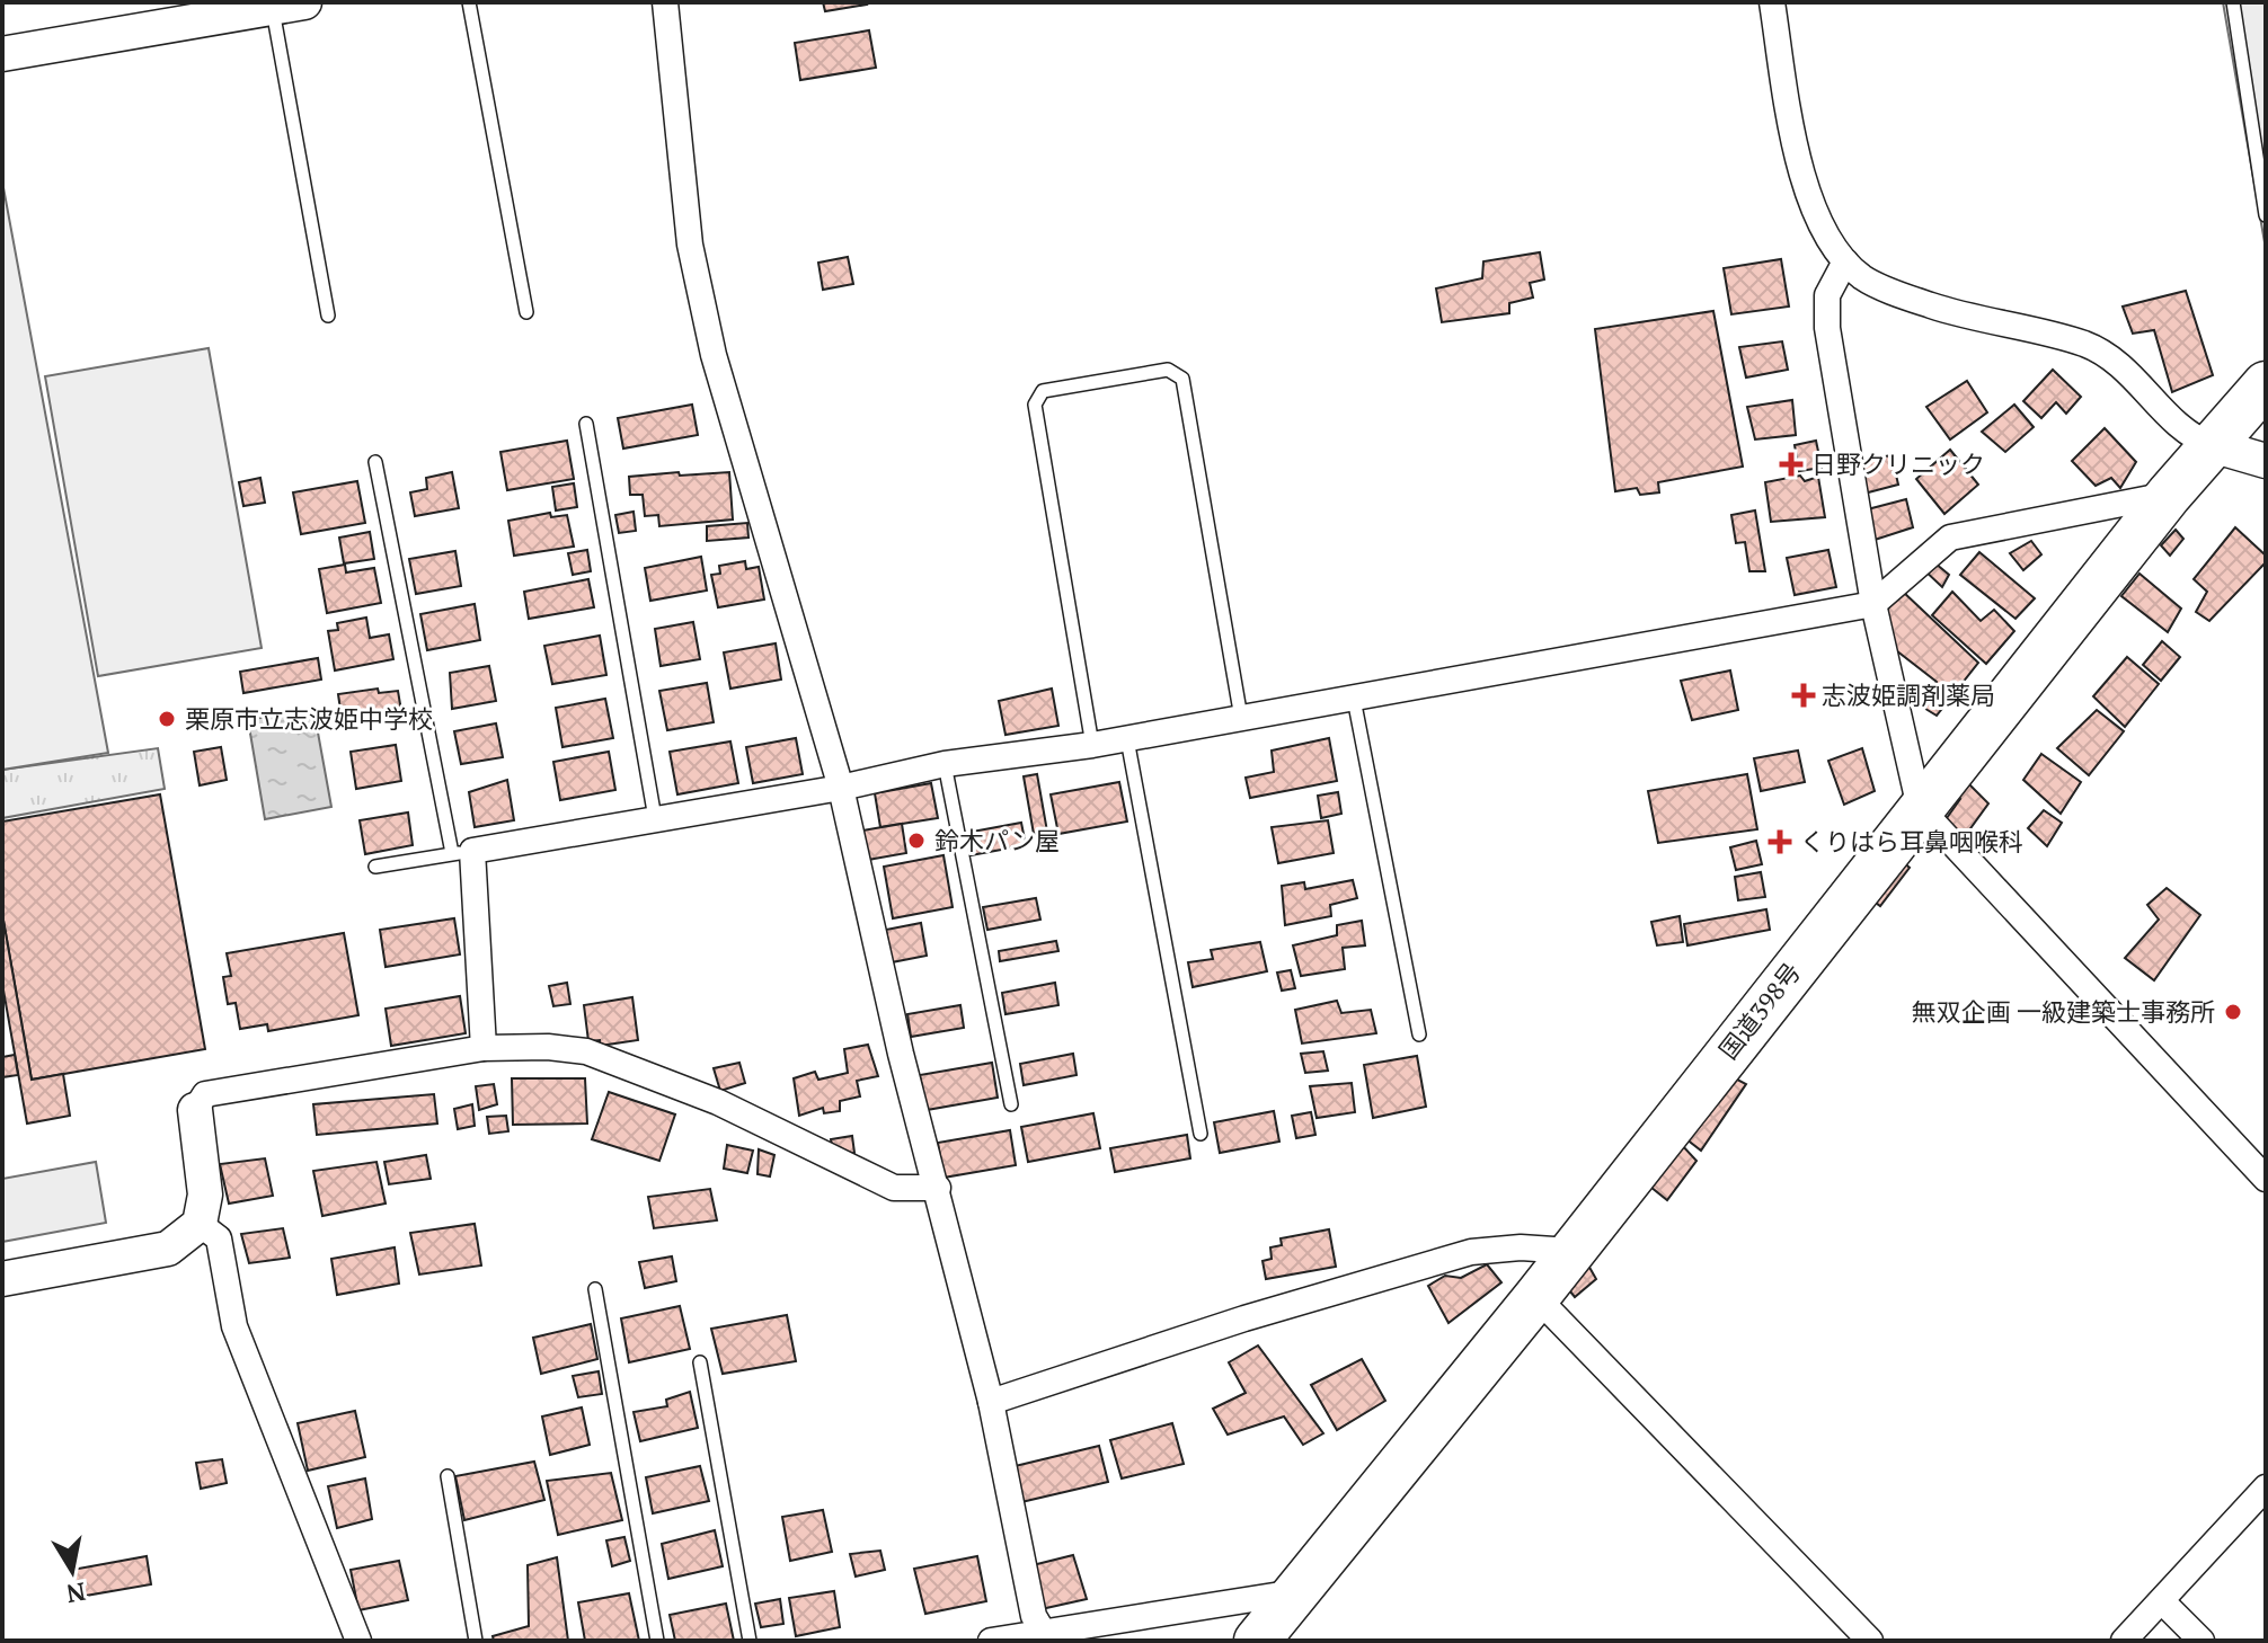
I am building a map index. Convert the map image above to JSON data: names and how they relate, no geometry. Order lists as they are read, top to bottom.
{
  "streets": {
    "highway": ["国道398号"]
  },
  "places": {
    "health": ["日野クリニック", "志波姫調剤薬局", "くりはら耳鼻咽喉科"],
    "other": ["栗原市立志波姫中学校", "鈴木パン屋", "無双企画 一級建築士事務所"]
  },
  "north": "bottom"
}
